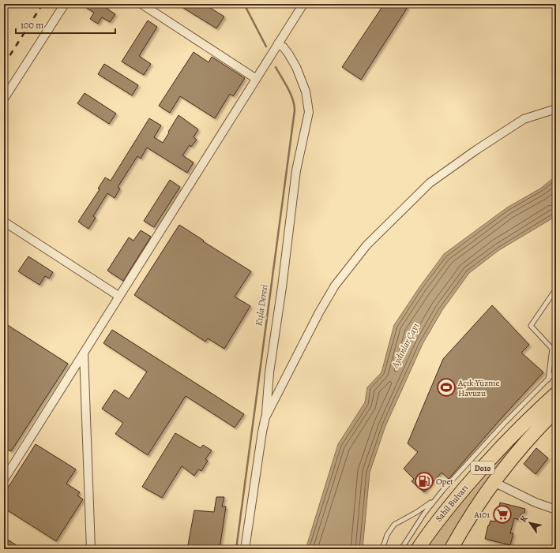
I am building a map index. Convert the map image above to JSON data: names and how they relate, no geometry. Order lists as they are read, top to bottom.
{
  "streets": {
    "highway": ["D010", "Sahil Bulvarı"]
  },
  "water": ["Kışla Deresi", "Aydınlar Çayı"],
  "places": {
    "sports": ["Açık Yüzme Havuzu"],
    "fuel station": ["Opet"],
    "supermarket": ["A101"]
  },
  "scale_bar": "100 m",
  "north": "top left"
}
